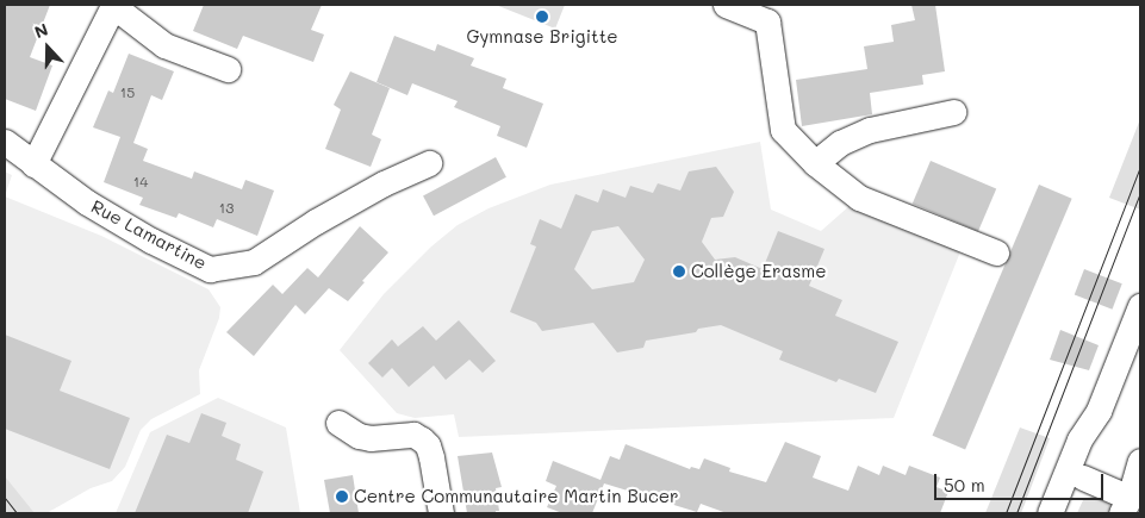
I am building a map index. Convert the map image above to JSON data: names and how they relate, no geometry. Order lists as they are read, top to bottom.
{
  "streets": {
    "street": ["Rue Lamartine"]
  },
  "places": ["Gymnase Brigitte", "Collège Erasme", "Centre Communautaire Martin Bucer"],
  "house_numbers": ["15", "14", "13"],
  "scale_bar": "50 m",
  "north": "top"
}
